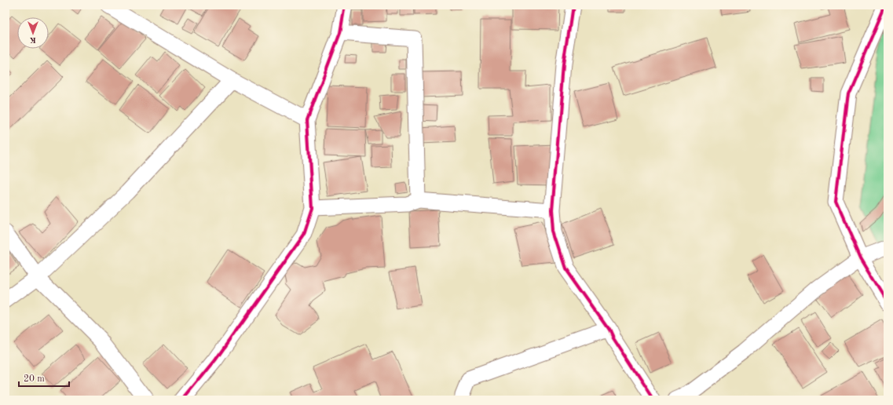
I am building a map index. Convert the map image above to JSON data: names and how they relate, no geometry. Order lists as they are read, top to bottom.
{
  "scale_bar": "20 m",
  "north": "bottom"
}
